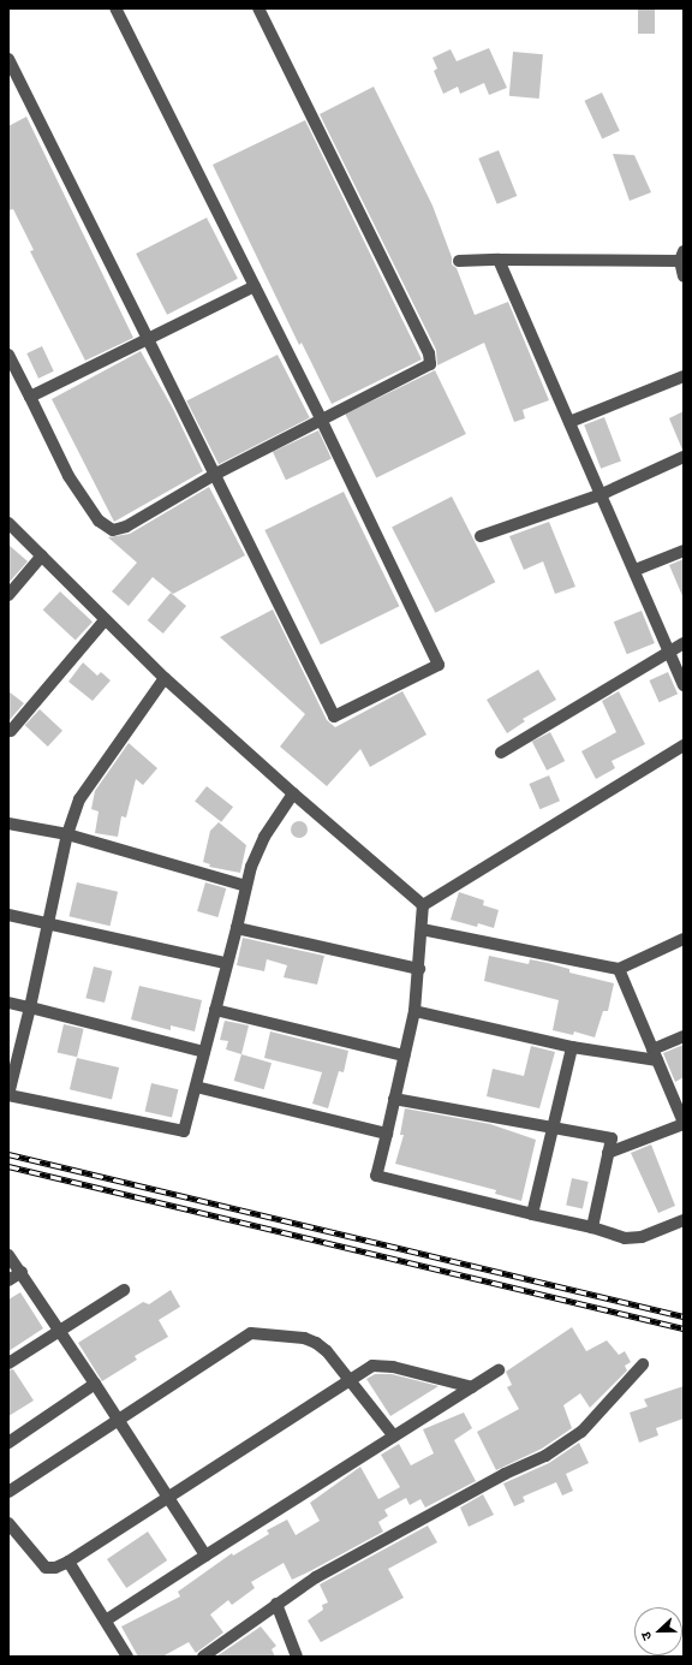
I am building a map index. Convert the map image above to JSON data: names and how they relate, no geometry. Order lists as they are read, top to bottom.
{
  "north": "left"
}
